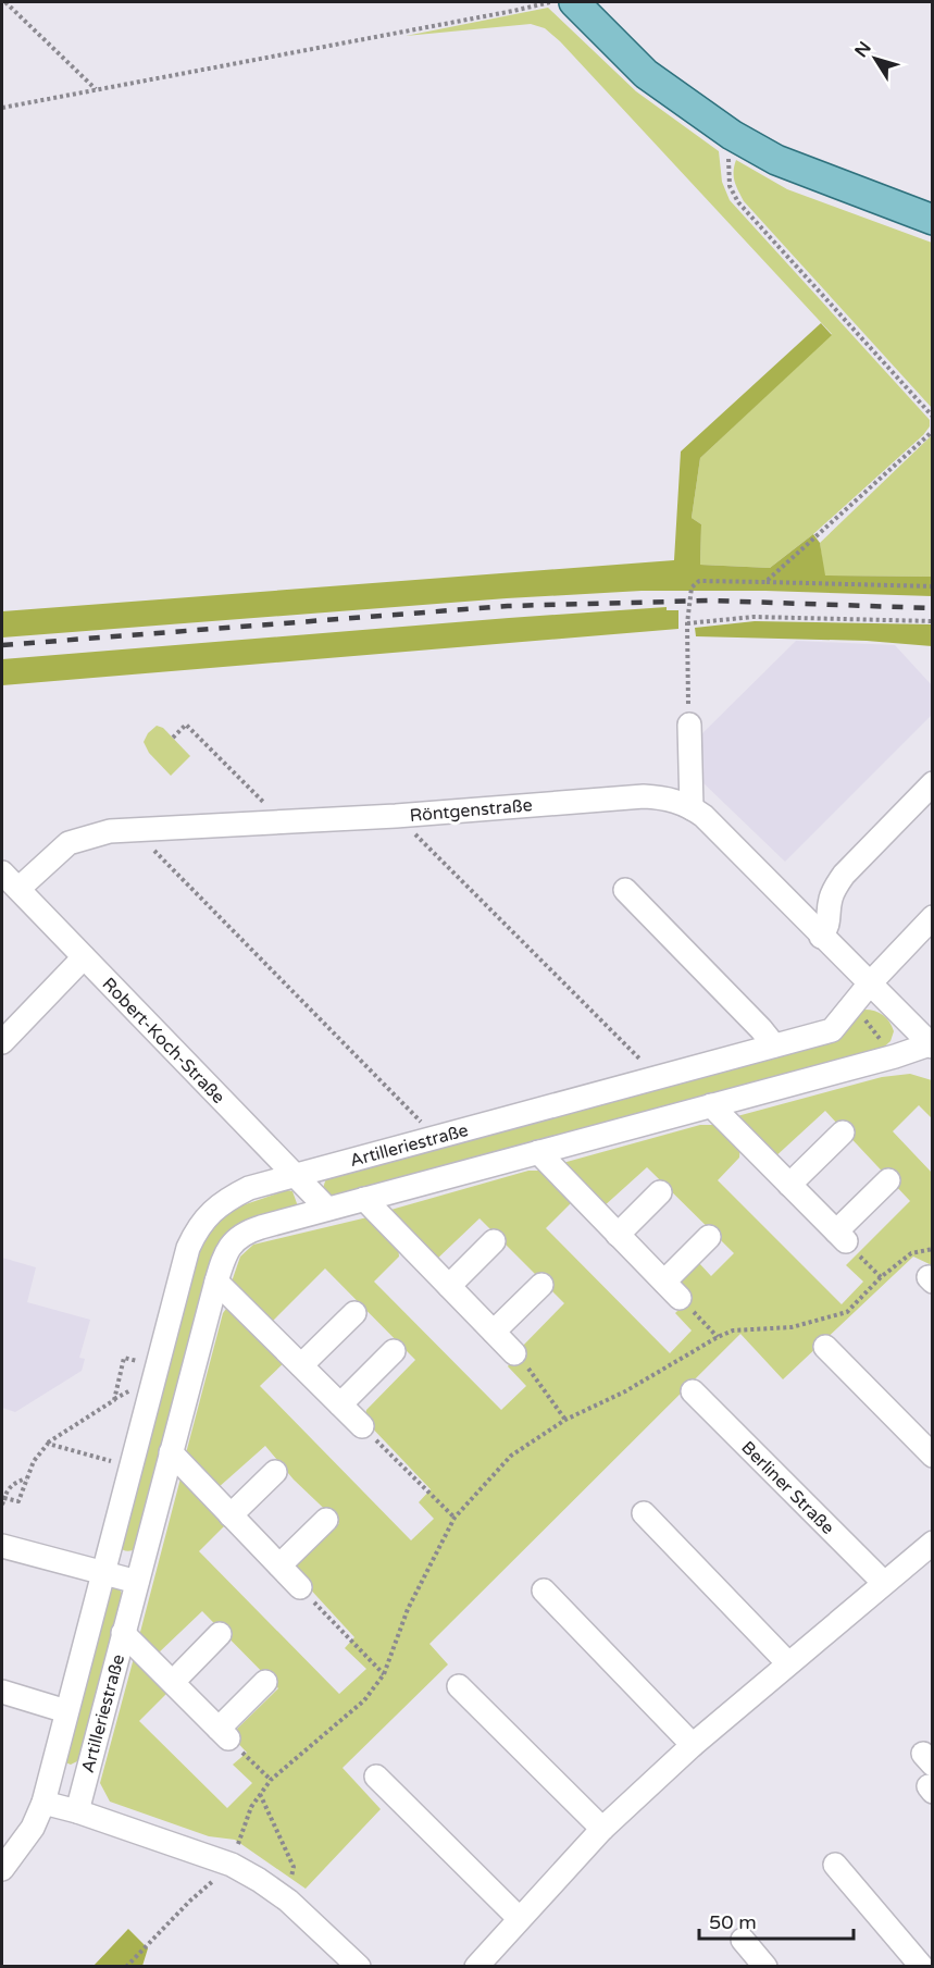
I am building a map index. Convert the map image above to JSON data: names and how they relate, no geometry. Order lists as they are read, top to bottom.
{
  "streets": {
    "street": [
      "Röntgenstraße",
      "Robert-Koch-Straße",
      "Artilleriestraße",
      "Berliner Straße"
    ]
  },
  "crossings": [
    ["Röntgenstraße", "Robert-Koch-Straße"],
    ["Röntgenstraße", "Artilleriestraße"],
    ["Robert-Koch-Straße", "Artilleriestraße"]
  ],
  "scale_bar": "50 m",
  "north": "top left"
}
